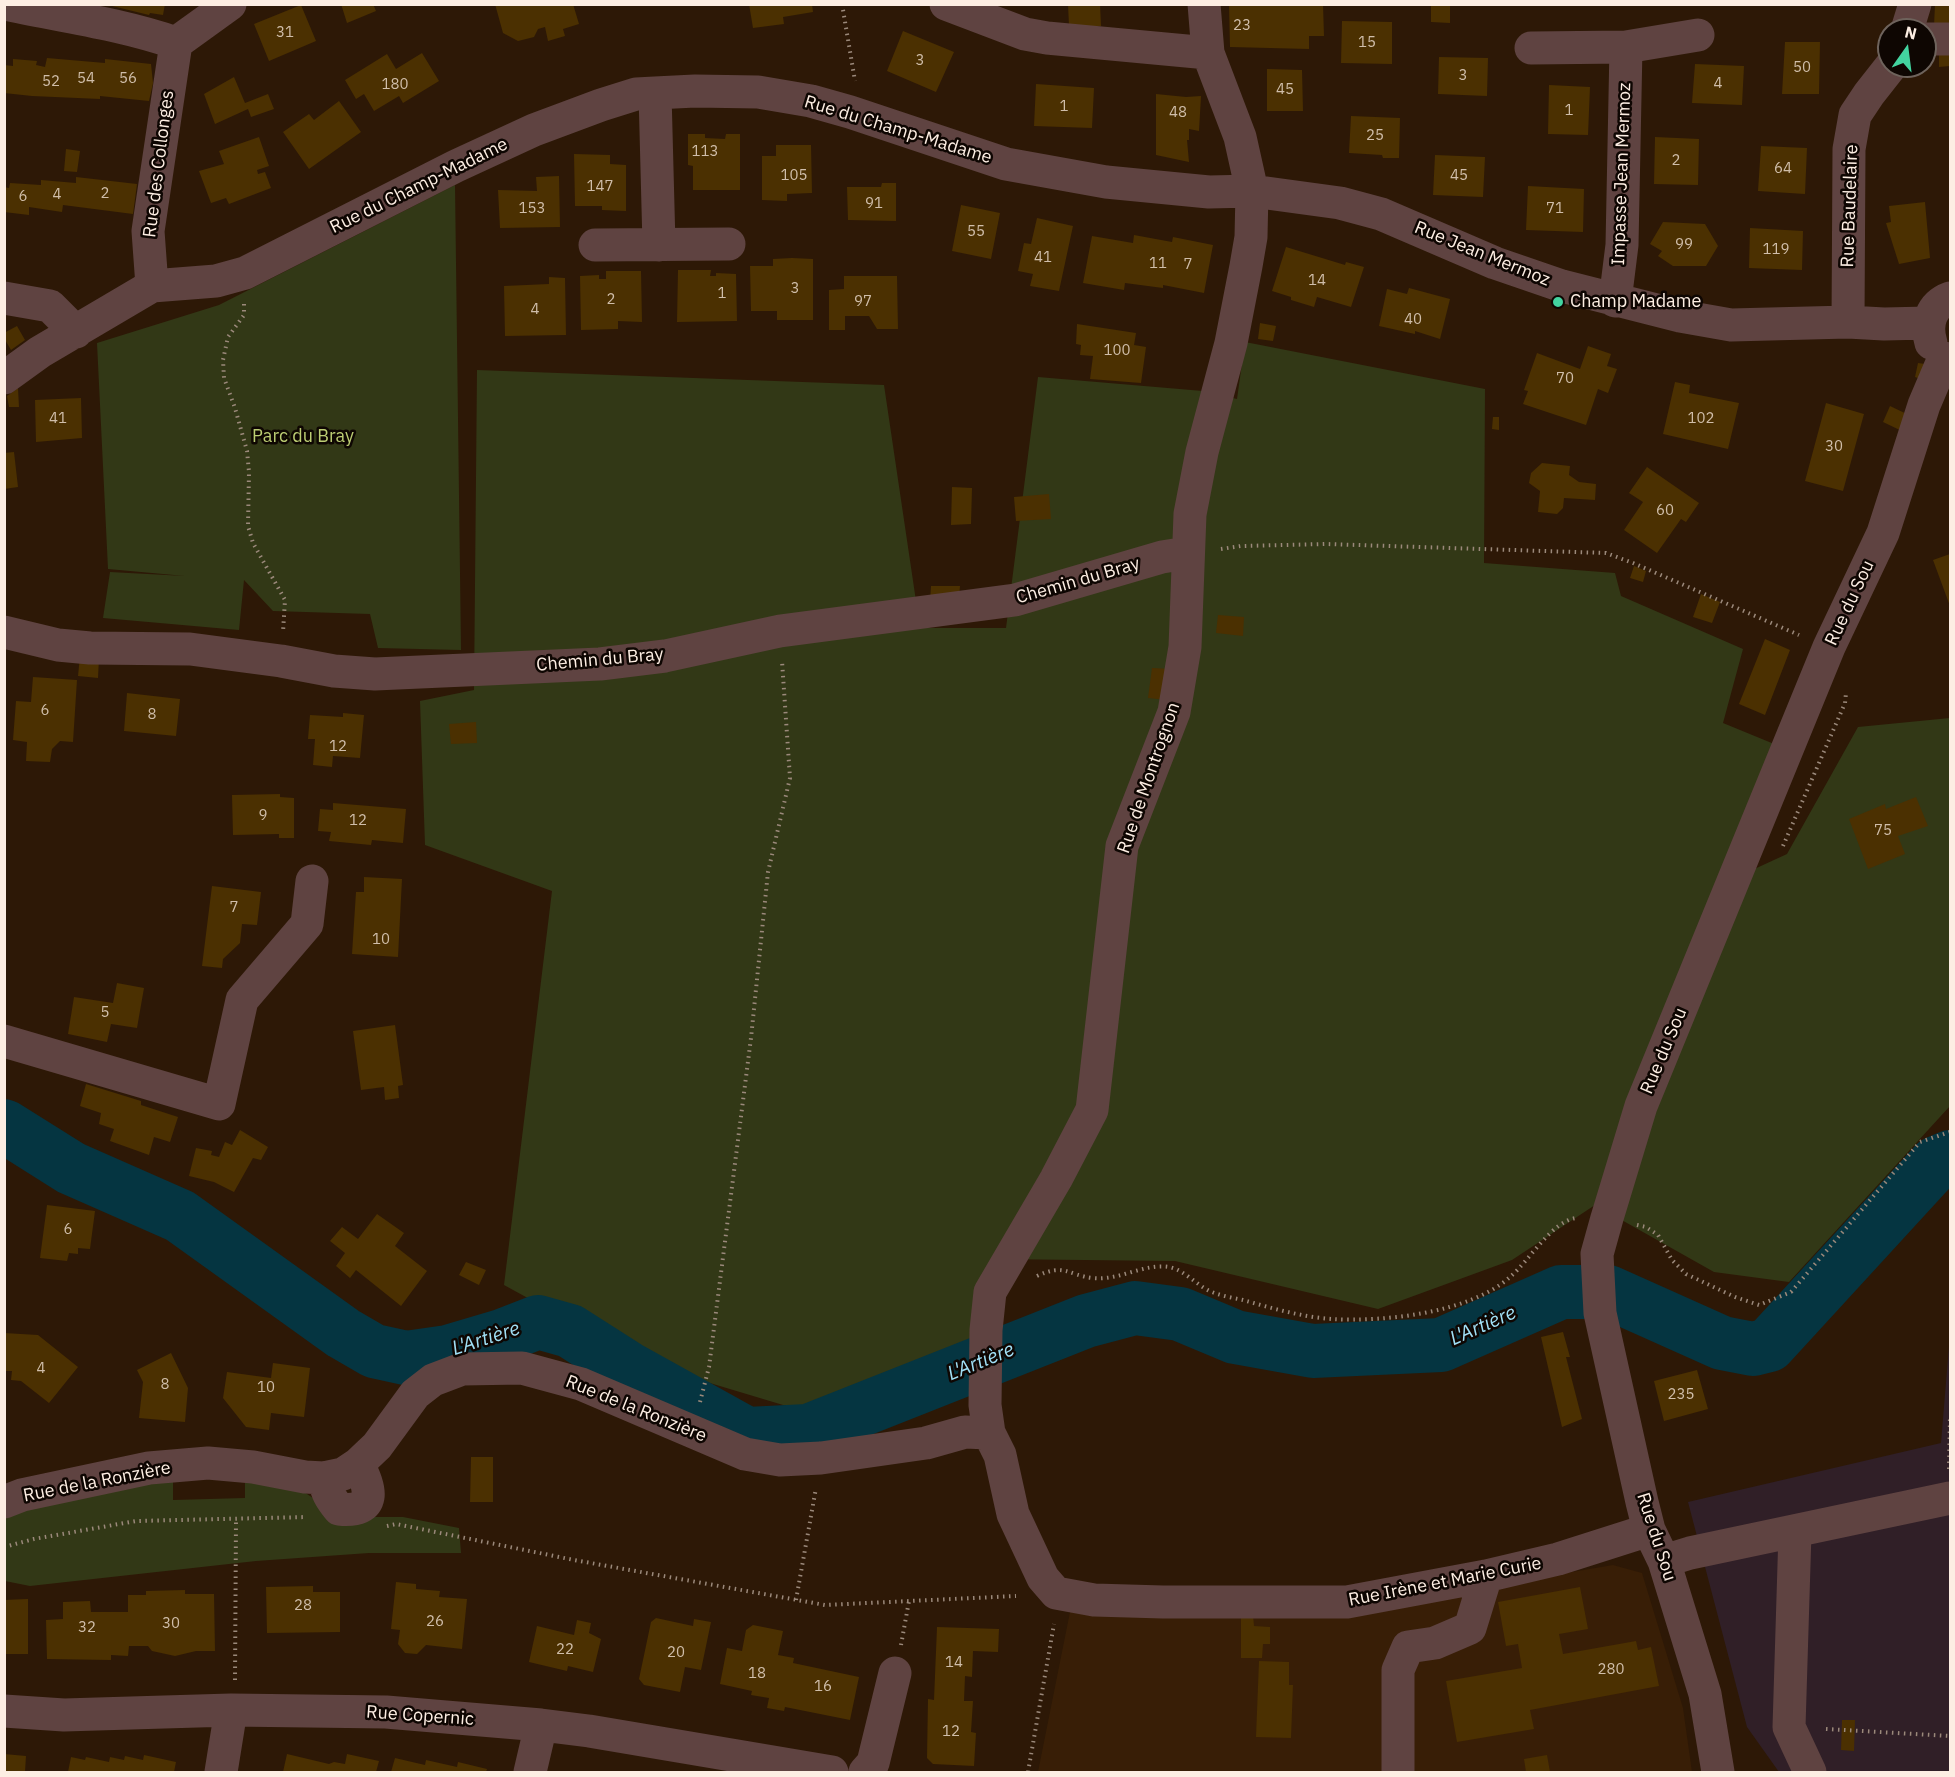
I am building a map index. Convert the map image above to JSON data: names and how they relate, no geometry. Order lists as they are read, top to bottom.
{
  "streets": {
    "street": [
      "Rue du Champ-Madame",
      "Rue des Collonges",
      "Impasse Jean Mermoz",
      "Rue Baudelaire",
      "Rue Jean Mermoz",
      "Chemin du Bray",
      "Rue du Sou",
      "Rue de Montrognon",
      "Rue de la Ronzière",
      "Rue Irène et Marie Curie",
      "Rue Copernic"
    ]
  },
  "crossings": [
    ["Rue du Champ-Madame", "Rue des Collonges"],
    ["Rue du Champ-Madame", "Rue Jean Mermoz"],
    ["Rue du Champ-Madame", "Rue de Montrognon"],
    ["Impasse Jean Mermoz", "Rue Jean Mermoz"],
    ["Rue Baudelaire", "Rue Jean Mermoz"],
    ["Rue Jean Mermoz", "Rue de Montrognon"],
    ["Chemin du Bray", "Rue de Montrognon"],
    ["Rue du Sou", "Rue Irène et Marie Curie"],
    ["Rue de Montrognon", "Rue de la Ronzière"],
    ["Rue de Montrognon", "Rue Irène et Marie Curie"]
  ],
  "water": ["L'Artière"],
  "parks": ["Parc du Bray"],
  "places": ["Champ Madame"],
  "house_numbers": [
    "23",
    "31",
    "15",
    "3",
    "50",
    "3",
    "54",
    "56",
    "52",
    "4",
    "180",
    "45",
    "1",
    "1",
    "48",
    "25",
    "113",
    "2",
    "64",
    "105",
    "45",
    "147",
    "2",
    "4",
    "6",
    "91",
    "153",
    "71",
    "55",
    "99",
    "119",
    "41",
    "11",
    "7",
    "14",
    "3",
    "1",
    "2",
    "97",
    "4",
    "40",
    "100",
    "70",
    "41",
    "102",
    "30",
    "60",
    "6",
    "8",
    "12",
    "9",
    "12",
    "75",
    "7",
    "10",
    "5",
    "6",
    "4",
    "8",
    "10",
    "235",
    "28",
    "26",
    "30",
    "32",
    "22",
    "20",
    "14",
    "280",
    "18",
    "16",
    "12"
  ],
  "north": "top"
}
